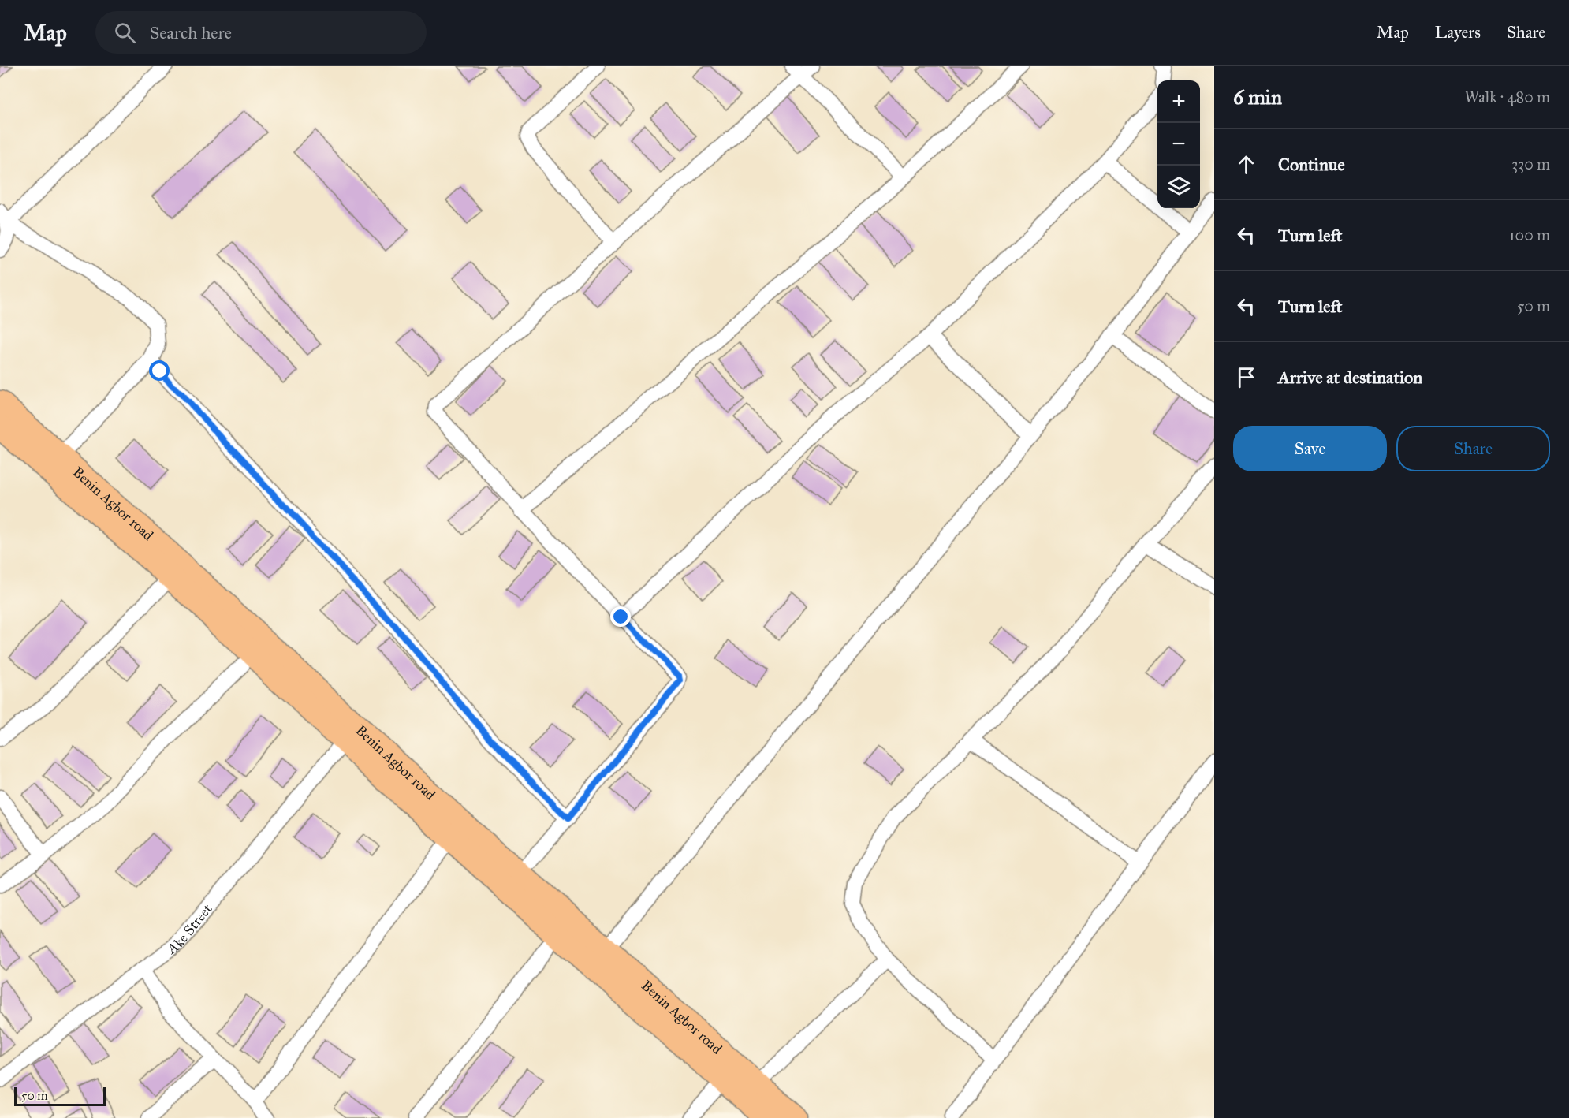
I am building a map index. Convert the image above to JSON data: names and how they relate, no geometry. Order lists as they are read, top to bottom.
{
  "streets": {
    "highway": ["Benin Agbor road"],
    "street": ["Ake Street"]
  },
  "crossings": [
    ["Benin Agbor road", "Ake Street"]
  ],
  "scale_bar": "50 m",
  "page": {
    "header": "Map",
    "search": "Search here",
    "nav": ["Map", "Layers", "Share"],
    "heading": ["6 min", "Walk · 480 m"],
    "map_buttons": ["+", "−"],
    "list": [
      ["Continue", "330 m"],
      ["Turn left", "100 m"],
      ["Turn left", "50 m"],
      "Arrive at destination"
    ],
    "buttons": ["Save", "Share"],
    "scale": "50 m"
  }
}
